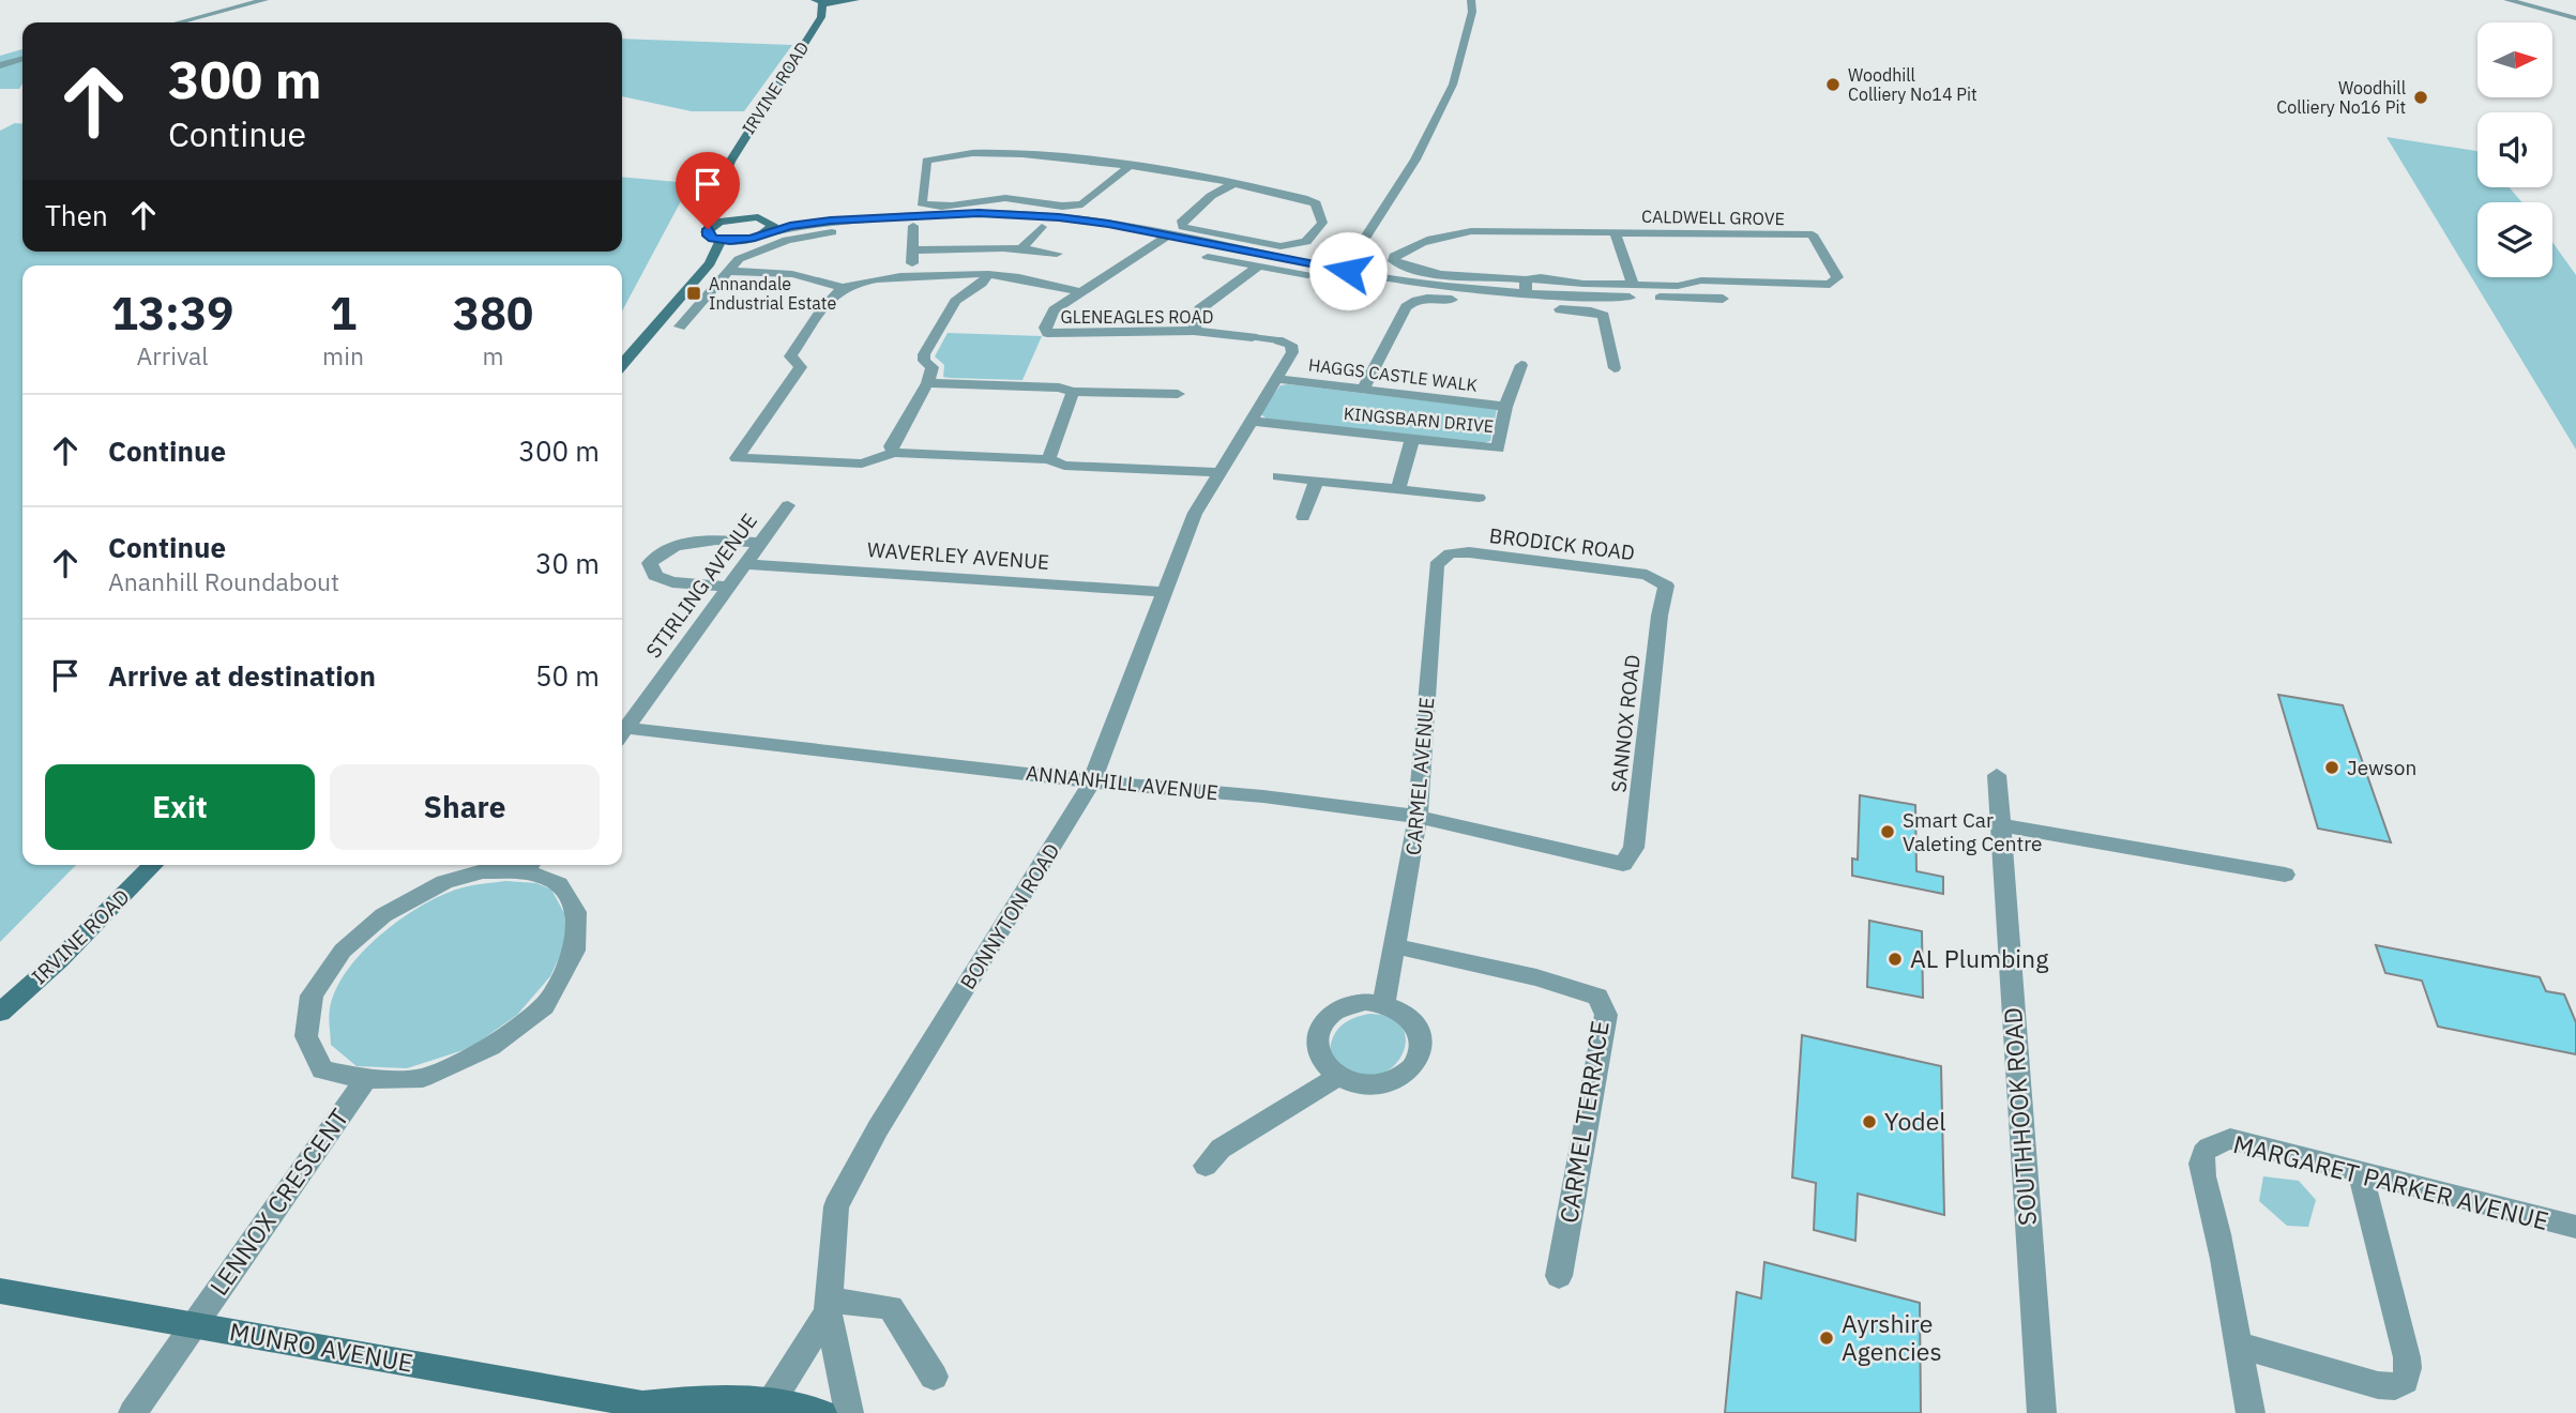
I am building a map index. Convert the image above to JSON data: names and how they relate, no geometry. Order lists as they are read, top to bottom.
{
  "streets": {
    "main road": ["IRVINE ROAD", "MUNRO AVENUE"],
    "street": [
      "CALDWELL GROVE",
      "GLENEAGLES ROAD",
      "HAGGS CASTLE WALK",
      "KINGSBARN DRIVE",
      "BRODICK ROAD",
      "WAVERLEY AVENUE",
      "STIRLING AVENUE",
      "SANNOX ROAD",
      "CARMEL AVENUE",
      "ANNANHILL AVENUE",
      "BONNYTON ROAD",
      "SOUTHHOOK ROAD",
      "CARMEL TERRACE",
      "MARGARET PARKER AVENUE",
      "LENNOX CRESCENT"
    ]
  },
  "crossings": [
    ["HAGGS CASTLE WALK", "KINGSBARN DRIVE"],
    ["HAGGS CASTLE WALK", "BONNYTON ROAD"],
    ["KINGSBARN DRIVE", "BONNYTON ROAD"],
    ["BRODICK ROAD", "SANNOX ROAD"],
    ["BRODICK ROAD", "CARMEL AVENUE"],
    ["WAVERLEY AVENUE", "STIRLING AVENUE"],
    ["WAVERLEY AVENUE", "BONNYTON ROAD"],
    ["SANNOX ROAD", "ANNANHILL AVENUE"],
    ["CARMEL AVENUE", "ANNANHILL AVENUE"],
    ["CARMEL AVENUE", "CARMEL TERRACE"],
    ["ANNANHILL AVENUE", "BONNYTON ROAD"],
    ["BONNYTON ROAD", "MUNRO AVENUE"],
    ["LENNOX CRESCENT", "MUNRO AVENUE"]
  ],
  "places": {
    "other": [
      "Woodhill Colliery No14 Pit",
      "Woodhill Colliery No16 Pit",
      "Jewson",
      "Smart Car Valeting Centre",
      "AL Plumbing",
      "Yodel",
      "Ayrshire Agencies"
    ],
    "transit": ["Annandale Industrial Estate"]
  },
  "north": "right",
  "page": {
    "turn": ["300 m", "Continue"],
    "then": "Then",
    "eta": [
      "13:39",
      "Arrival",
      "1",
      "min",
      "380",
      "m"
    ],
    "list": [
      {
        "name": "Continue",
        "value": "300 m"
      },
      {
        "name": "Continue",
        "note": "Ananhill Roundabout",
        "value": "30 m"
      },
      {
        "name": "Arrive at destination",
        "value": "50 m"
      }
    ],
    "buttons": ["Exit", "Share"]
  }
}
